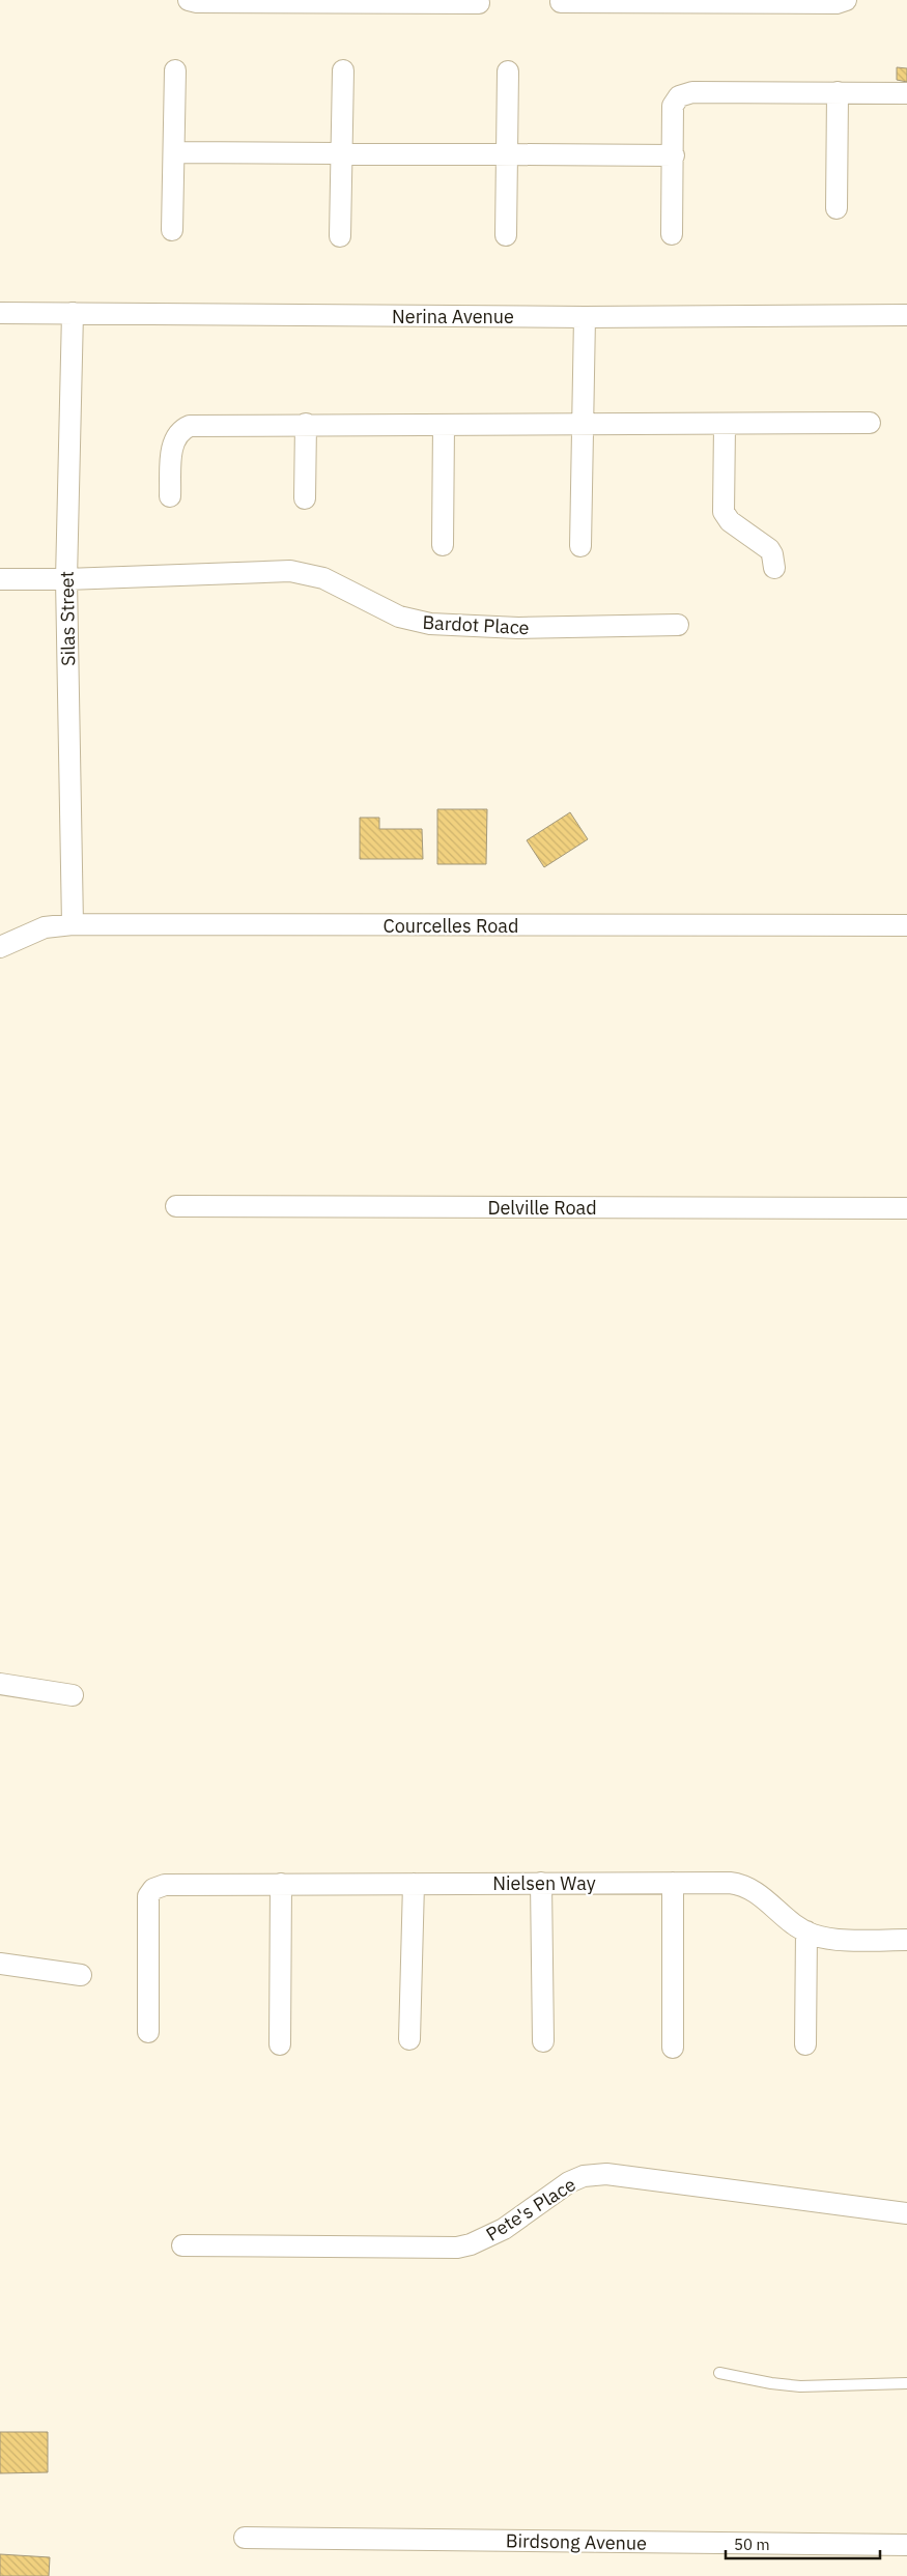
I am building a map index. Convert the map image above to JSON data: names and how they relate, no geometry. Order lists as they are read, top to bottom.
{
  "streets": {
    "street": [
      "Nerina Avenue",
      "Silas Street",
      "Bardot Place",
      "Courcelles Road",
      "Delville Road",
      "Nielsen Way",
      "Pete's Place",
      "Birdsong Avenue"
    ]
  },
  "crossings": [
    ["Nerina Avenue", "Silas Street"],
    ["Silas Street", "Bardot Place"],
    ["Silas Street", "Courcelles Road"]
  ],
  "scale_bar": "50 m"
}
